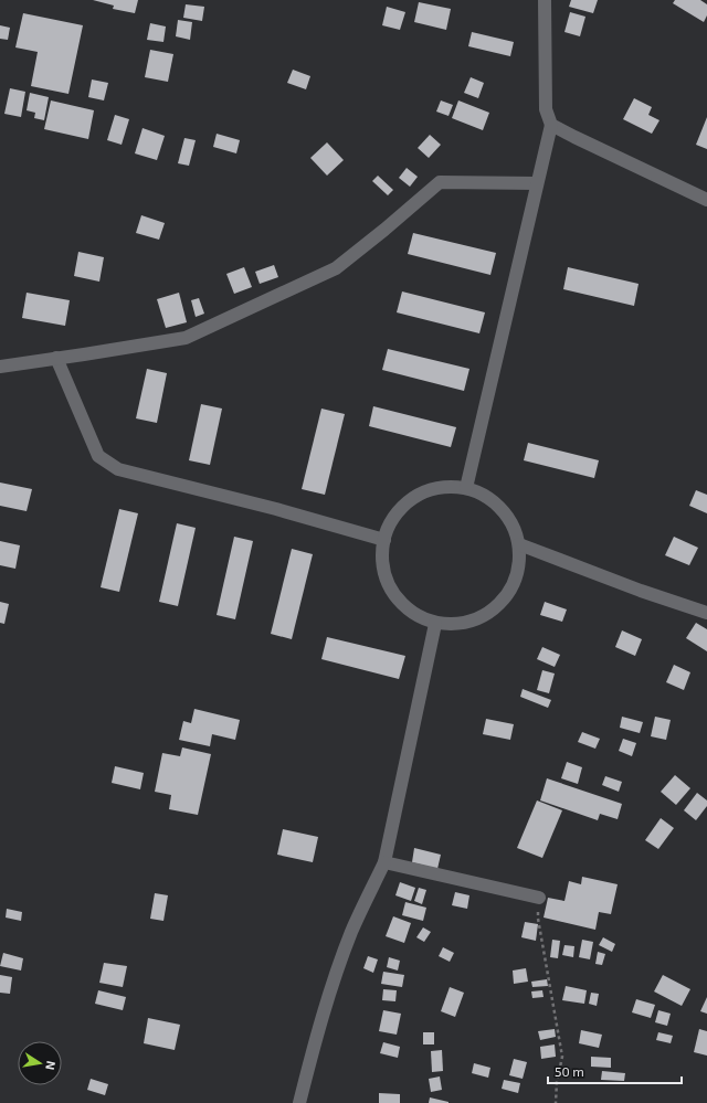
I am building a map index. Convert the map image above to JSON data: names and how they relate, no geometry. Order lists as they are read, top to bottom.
{
  "scale_bar": "50 m",
  "north": "right"
}
